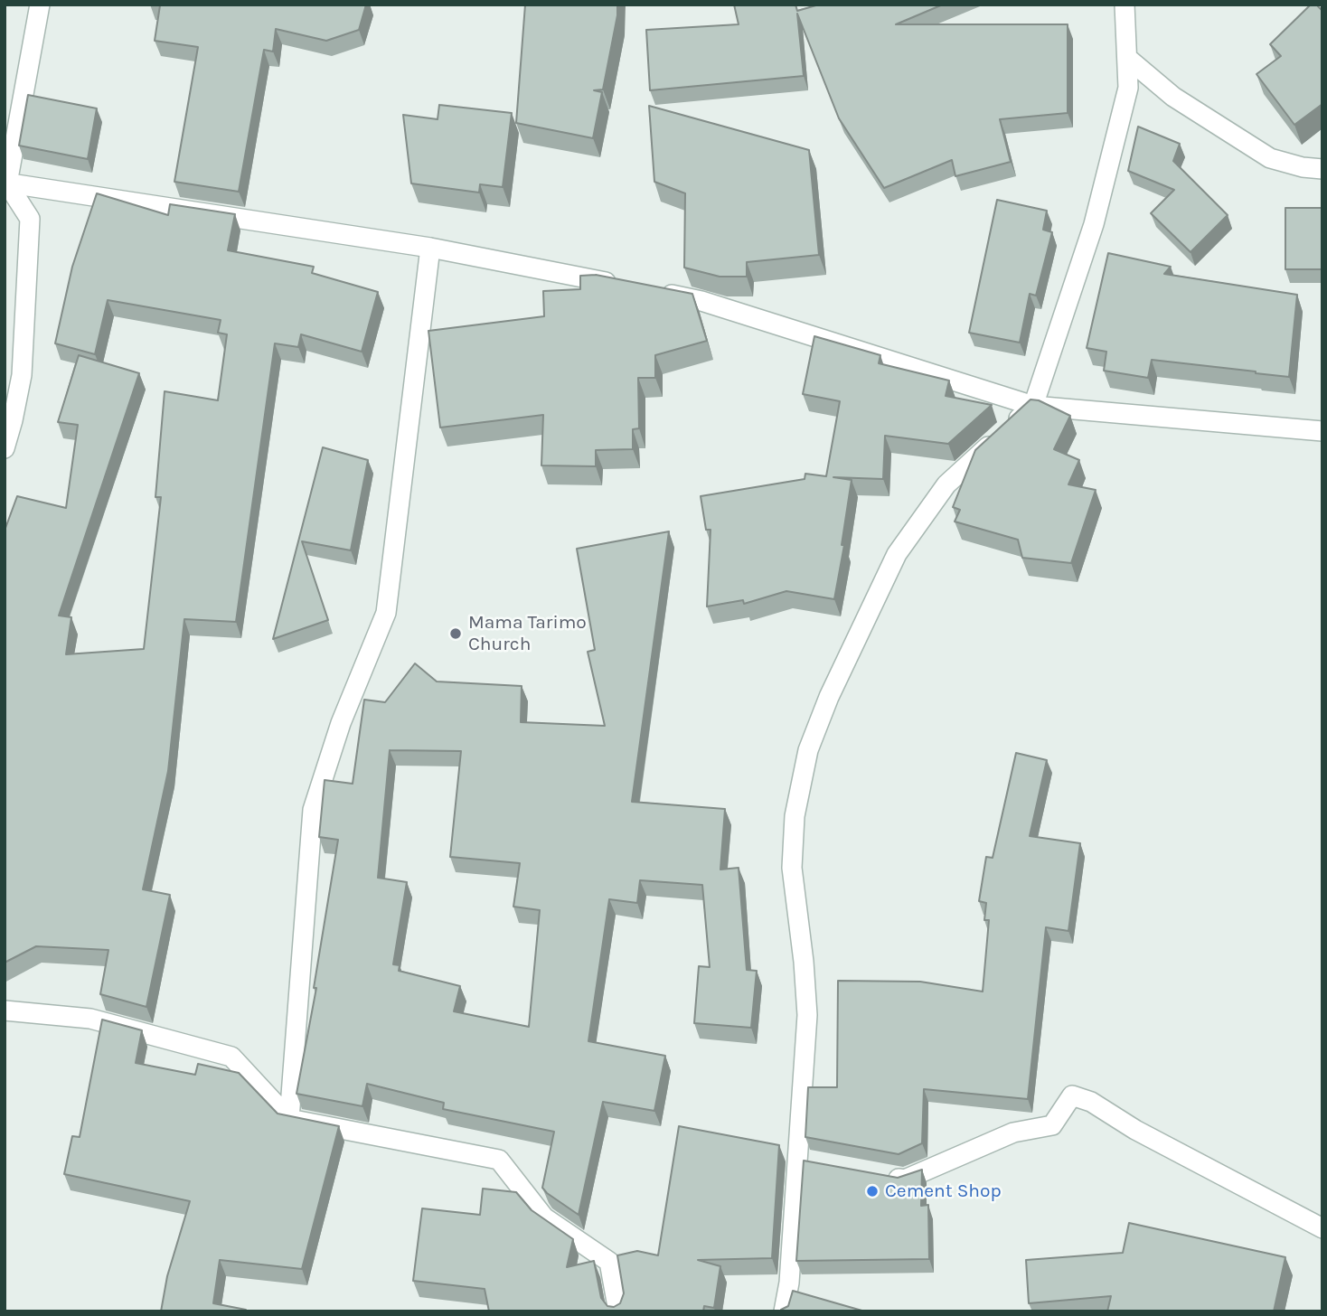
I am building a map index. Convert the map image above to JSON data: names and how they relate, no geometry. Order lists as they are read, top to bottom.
{
  "places": ["Mama Tarimo Church", "Cement Shop"]
}
